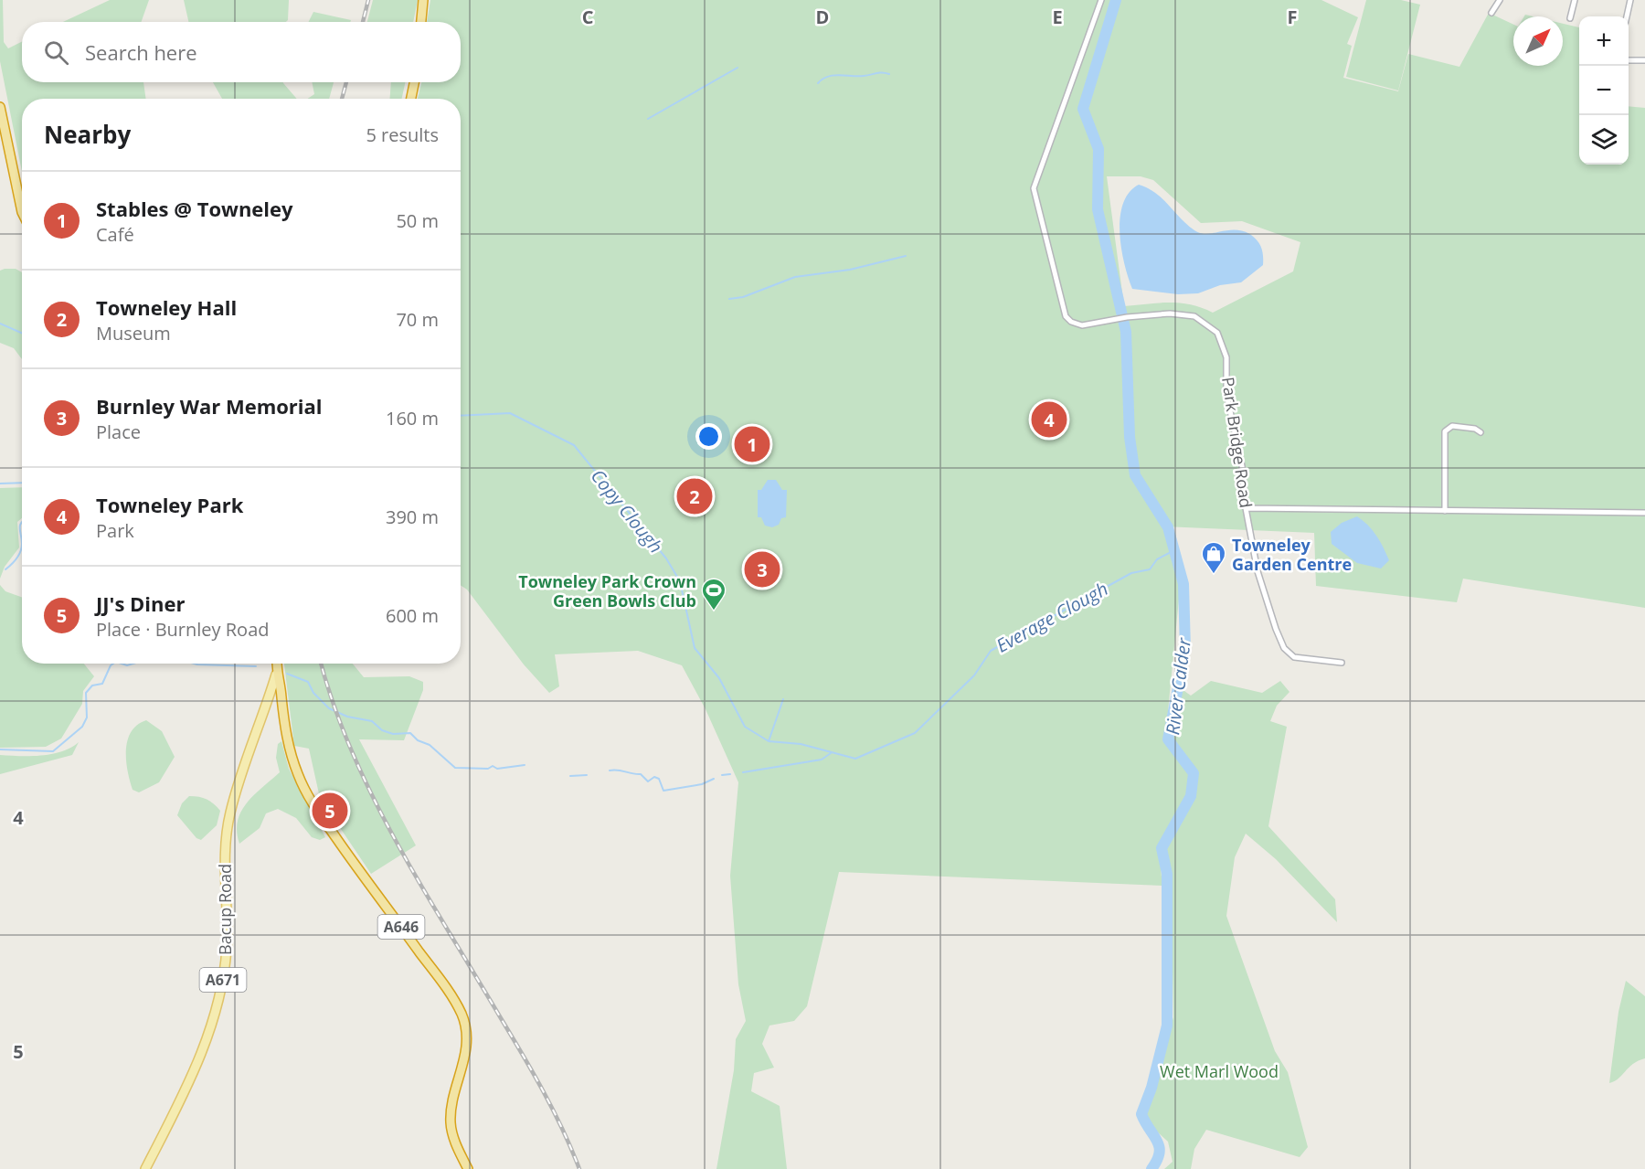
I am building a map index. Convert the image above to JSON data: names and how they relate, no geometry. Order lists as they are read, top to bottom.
{
  "streets": {
    "highway": ["A646"],
    "main road": ["Bacup Road", "A671"],
    "street": ["Park Bridge Road"]
  },
  "crossings": [
    ["Bacup Road", "A646"]
  ],
  "water": ["Copy Clough", "Everage Clough", "River Calder"],
  "parks": ["Wet Marl Wood"],
  "places": {
    "shop": ["Towneley Garden Centre"],
    "sports": ["Towneley Park Crown Green Bowls Club"]
  },
  "north": "top right",
  "page": {
    "map_buttons": ["+", "−"],
    "search": "Search here",
    "heading": ["Nearby", "5 results"],
    "list": [
      {
        "mark": "1",
        "name": "Stables @ Towneley",
        "note": "Café",
        "value": "50 m"
      },
      {
        "mark": "2",
        "name": "Towneley Hall",
        "note": "Museum",
        "value": "70 m"
      },
      {
        "mark": "3",
        "name": "Burnley War Memorial",
        "note": "Place",
        "value": "160 m"
      },
      {
        "mark": "4",
        "name": "Towneley Park",
        "note": "Park",
        "value": "390 m"
      },
      {
        "mark": "5",
        "name": "JJ's Diner",
        "note": "Place · Burnley Road",
        "value": "600 m"
      }
    ],
    "pins": [
      "4",
      "1",
      "2",
      "3",
      "5"
    ]
  },
  "grid": {
    "columns": [
      "C",
      "D",
      "E",
      "F"
    ],
    "rows": ["4", "5"]
  }
}
